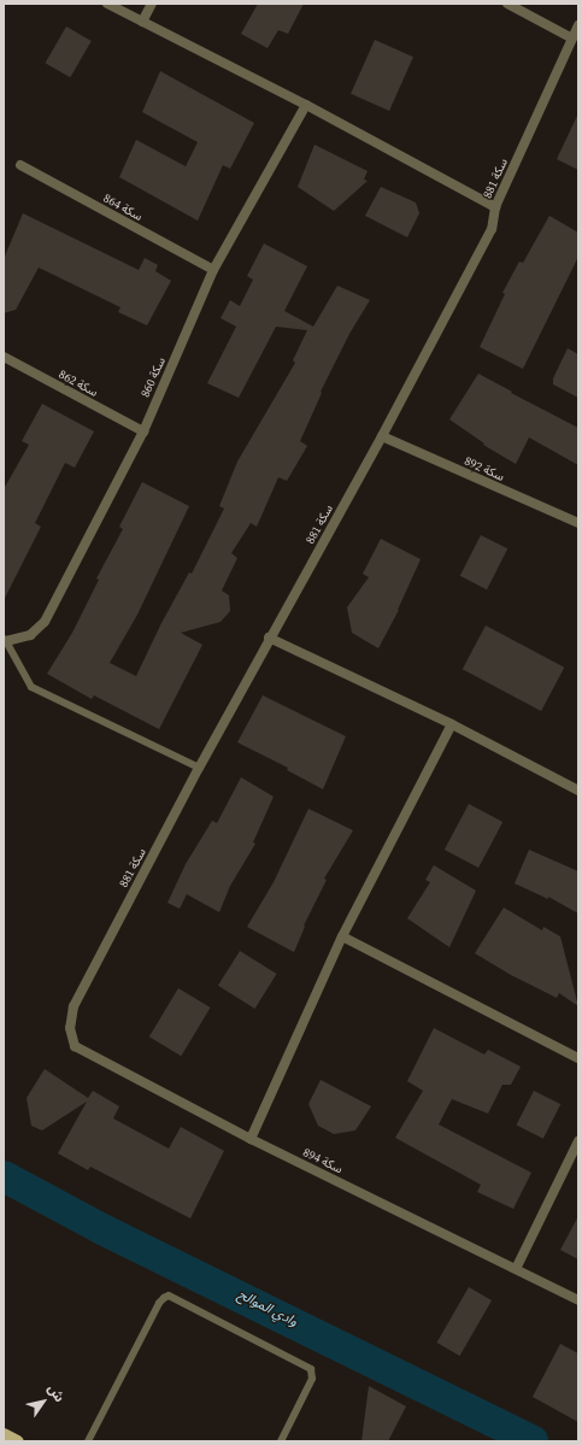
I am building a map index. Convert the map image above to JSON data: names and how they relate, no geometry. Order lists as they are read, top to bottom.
{
  "streets": {
    "street": [
      "سكة 881",
      "سكة 864",
      "سكة 860",
      "سكة 862",
      "سكة 892",
      "سكة 894"
    ]
  },
  "crossings": [
    ["سكة 881", "سكة 860"],
    ["سكة 881", "سكة 892"],
    ["سكة 881", "سكة 894"],
    ["سكة 864", "سكة 860"],
    ["سكة 860", "سكة 862"]
  ],
  "water": ["وادي الموالح"],
  "north": "top right"
}
